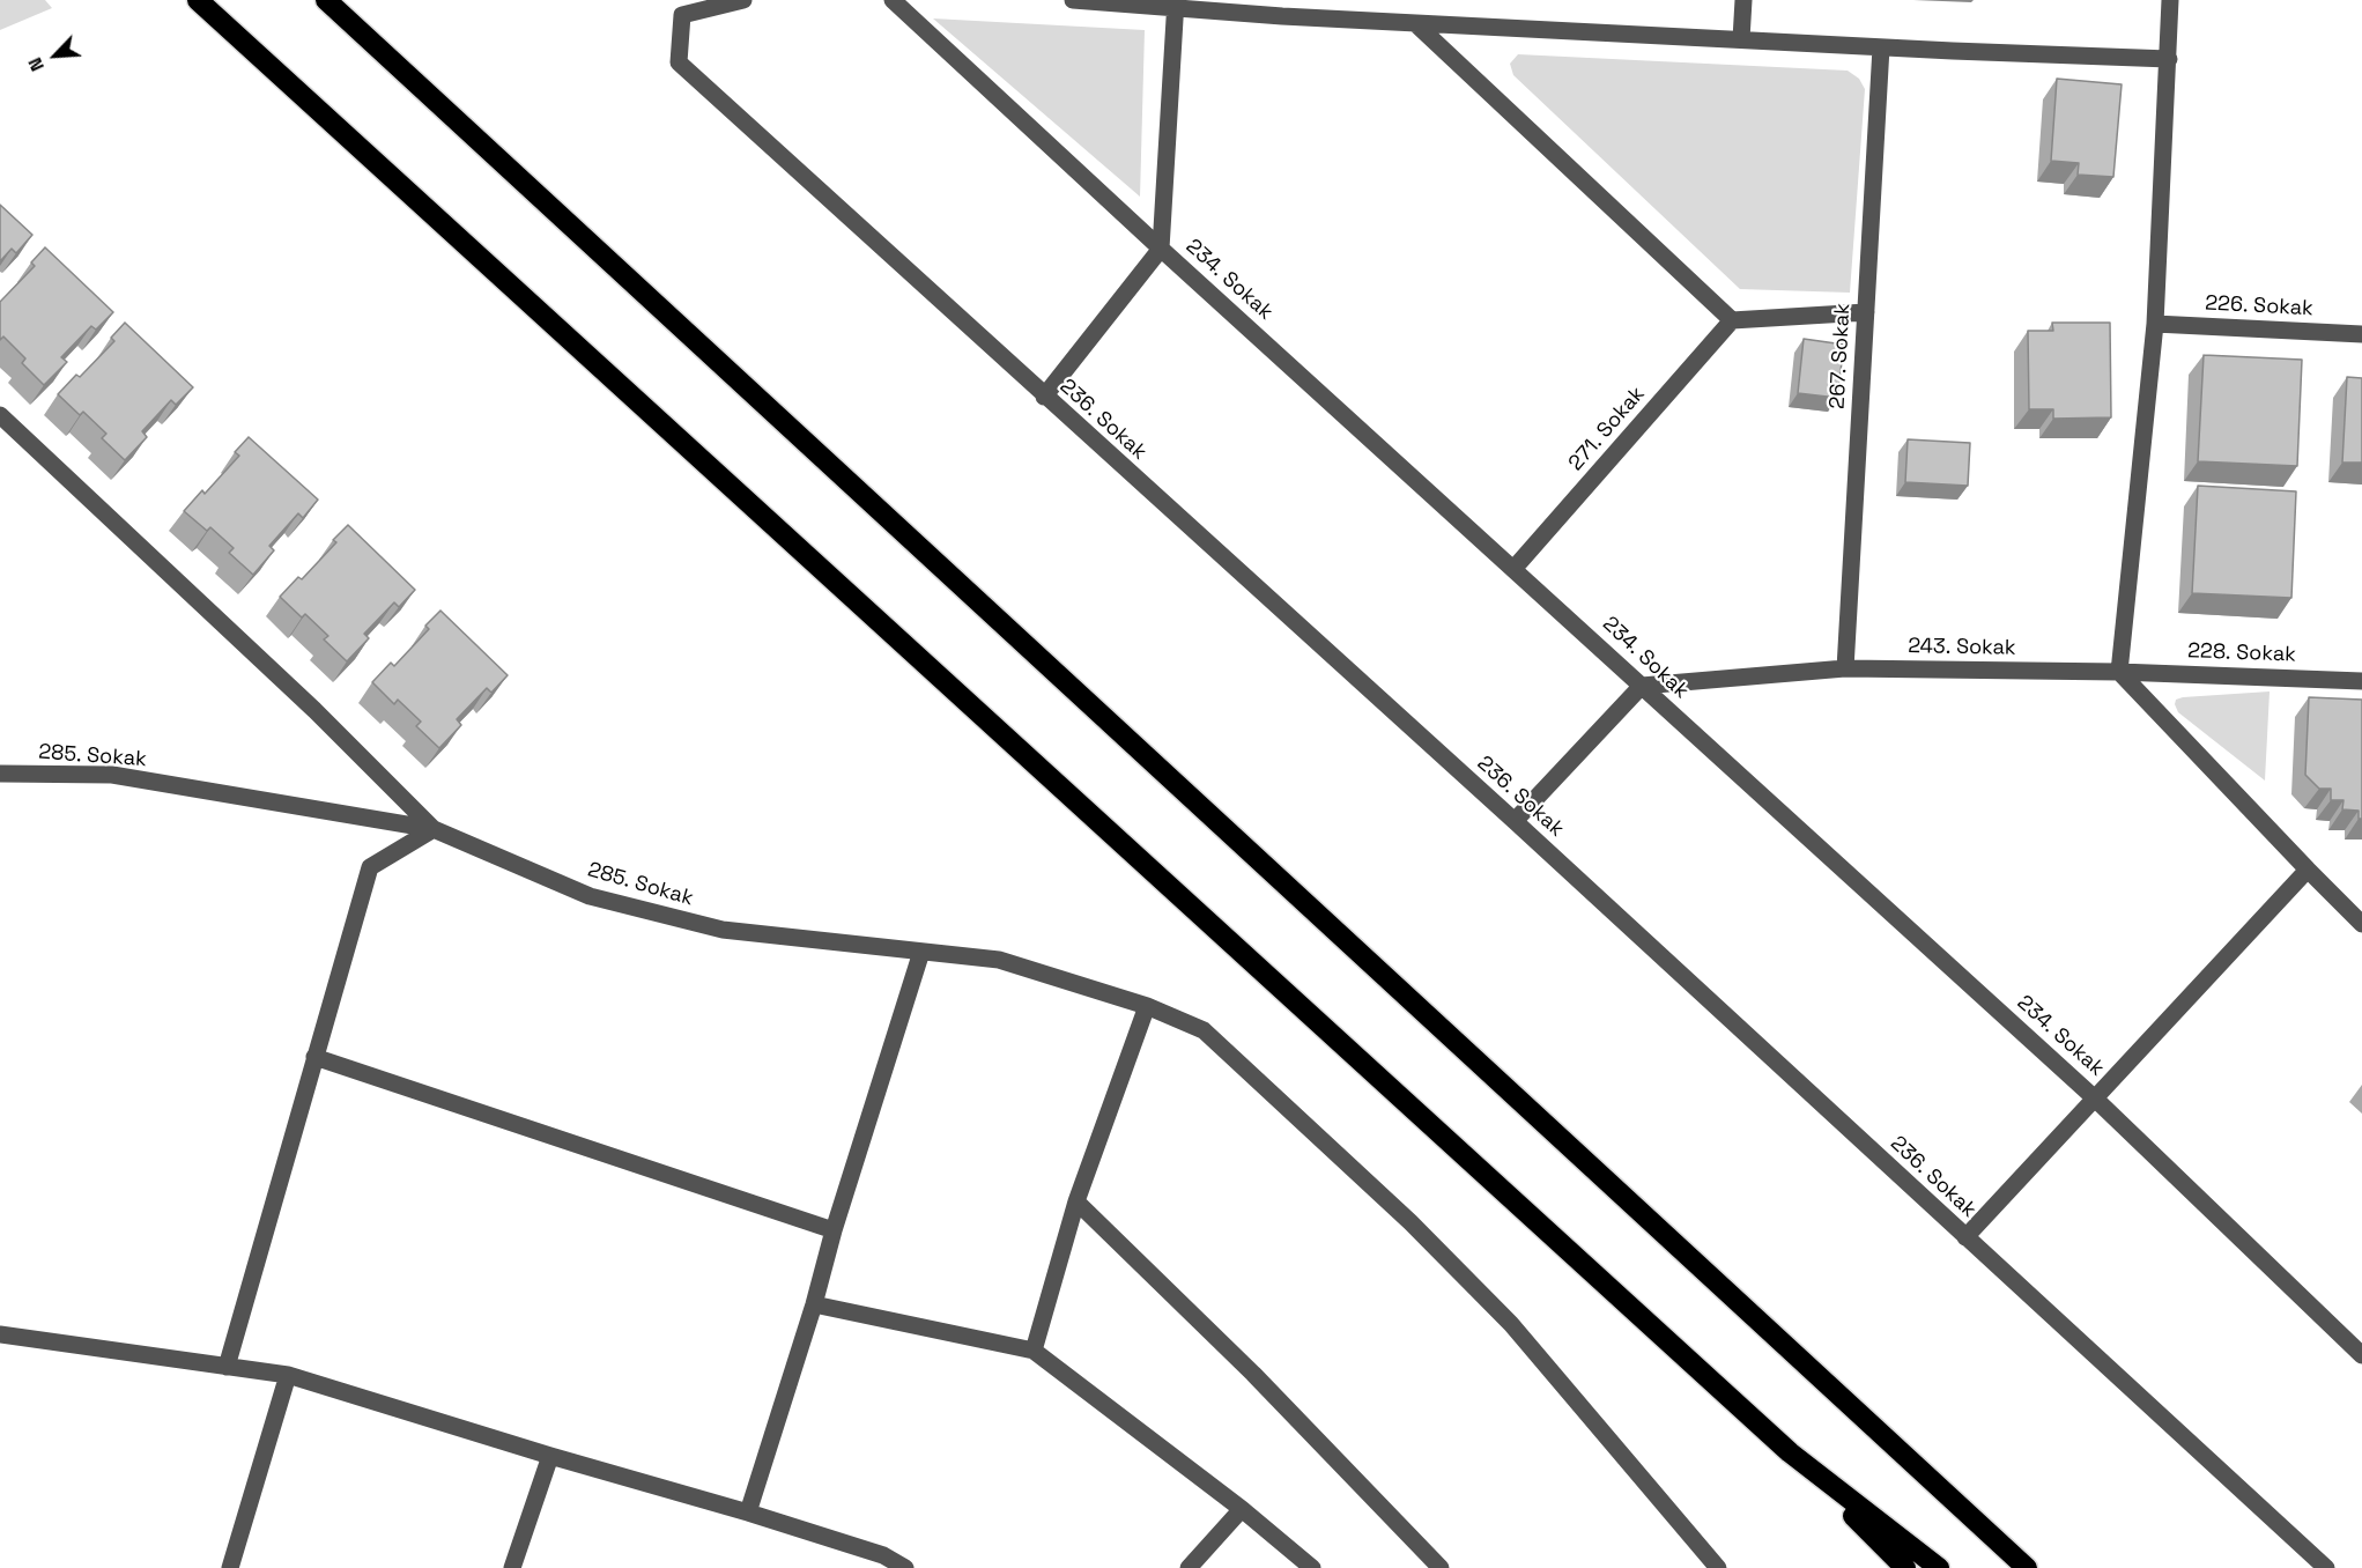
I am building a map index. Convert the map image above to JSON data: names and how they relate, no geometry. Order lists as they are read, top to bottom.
{
  "streets": {
    "street": [
      "234. Sokak",
      "226. Sokak",
      "267. Sokak",
      "236. Sokak",
      "271. Sokak",
      "243. Sokak",
      "228. Sokak",
      "285. Sokak"
    ]
  },
  "crossings": [
    ["234. Sokak", "271. Sokak"],
    ["234. Sokak", "243. Sokak"],
    ["267. Sokak", "243. Sokak"],
    ["243. Sokak", "228. Sokak"]
  ],
  "north": "bottom left"
}
